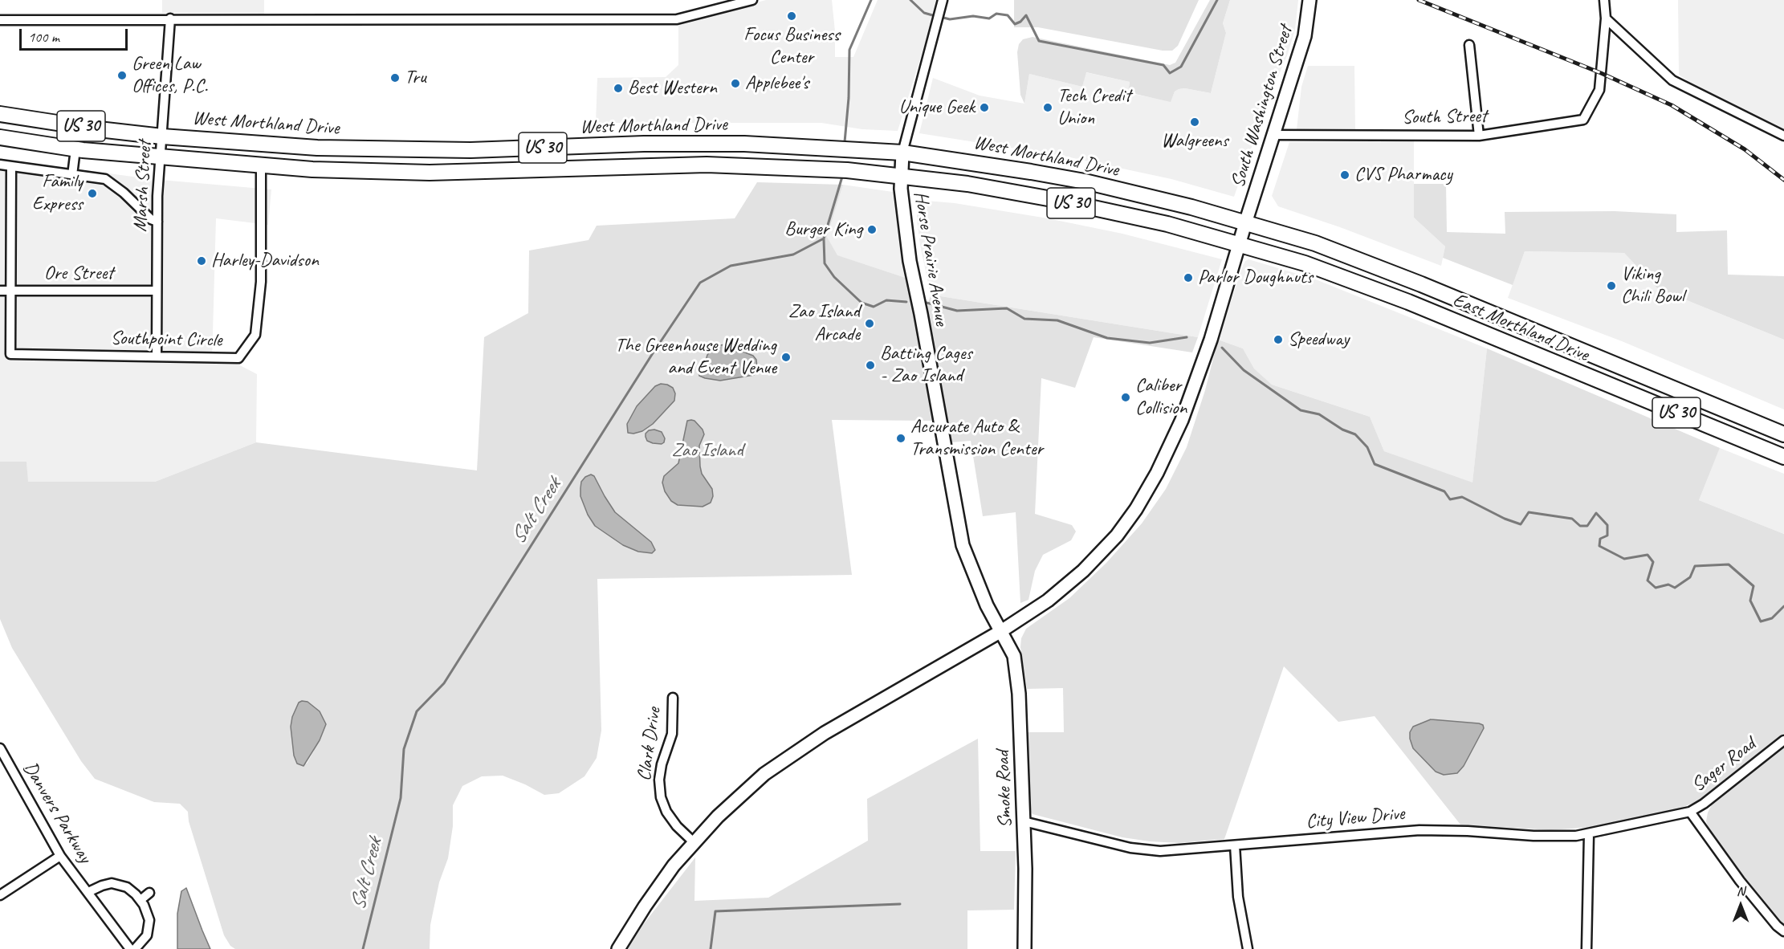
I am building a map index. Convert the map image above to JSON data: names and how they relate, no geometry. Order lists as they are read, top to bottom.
{
  "streets": {
    "highway": ["West Morthland Drive", "US 30", "East Morthland Drive"],
    "main road": ["South Washington Street", "Horse Prairie Avenue", "Smoke Road"],
    "street": [
      "South Street",
      "Marsh Street",
      "Ore Street",
      "Southpoint Circle",
      "Clark Drive",
      "Sager Road",
      "Danvers Parkway",
      "City View Drive"
    ]
  },
  "crossings": [
    ["South Washington Street", "South Street"],
    ["South Washington Street", "West Morthland Drive"],
    ["South Washington Street", "Horse Prairie Avenue"],
    ["South Washington Street", "East Morthland Drive"],
    ["South Washington Street", "Clark Drive"],
    ["South Washington Street", "Smoke Road"],
    ["West Morthland Drive", "Marsh Street"],
    ["West Morthland Drive", "Horse Prairie Avenue"],
    ["West Morthland Drive", "East Morthland Drive"],
    ["West Morthland Drive", "Southpoint Circle"],
    ["Marsh Street", "Ore Street"],
    ["Marsh Street", "Southpoint Circle"],
    ["Horse Prairie Avenue", "Smoke Road"],
    ["Ore Street", "Southpoint Circle"],
    ["Sager Road", "City View Drive"],
    ["Smoke Road", "City View Drive"]
  ],
  "water": ["Salt Creek"],
  "parks": ["Zao Island"],
  "places": [
    "Focus Business Center",
    "Green Law Offices, P.C.",
    "Tru",
    "Applebee's",
    "Best Western",
    "Unique Geek",
    "Tech Credit Union",
    "Walgreens",
    "CVS Pharmacy",
    "Family Express",
    "Burger King",
    "Harley-Davidson",
    "Parlor Doughnuts",
    "Viking Chili Bowl",
    "Zao Island Arcade",
    "Speedway",
    "The Greenhouse Wedding and Event Venue",
    "Batting Cages - Zao Island",
    "Caliber Collision",
    "Accurate Auto & Transmission Center"
  ],
  "scale_bar": "100 m",
  "north": "top"
}
